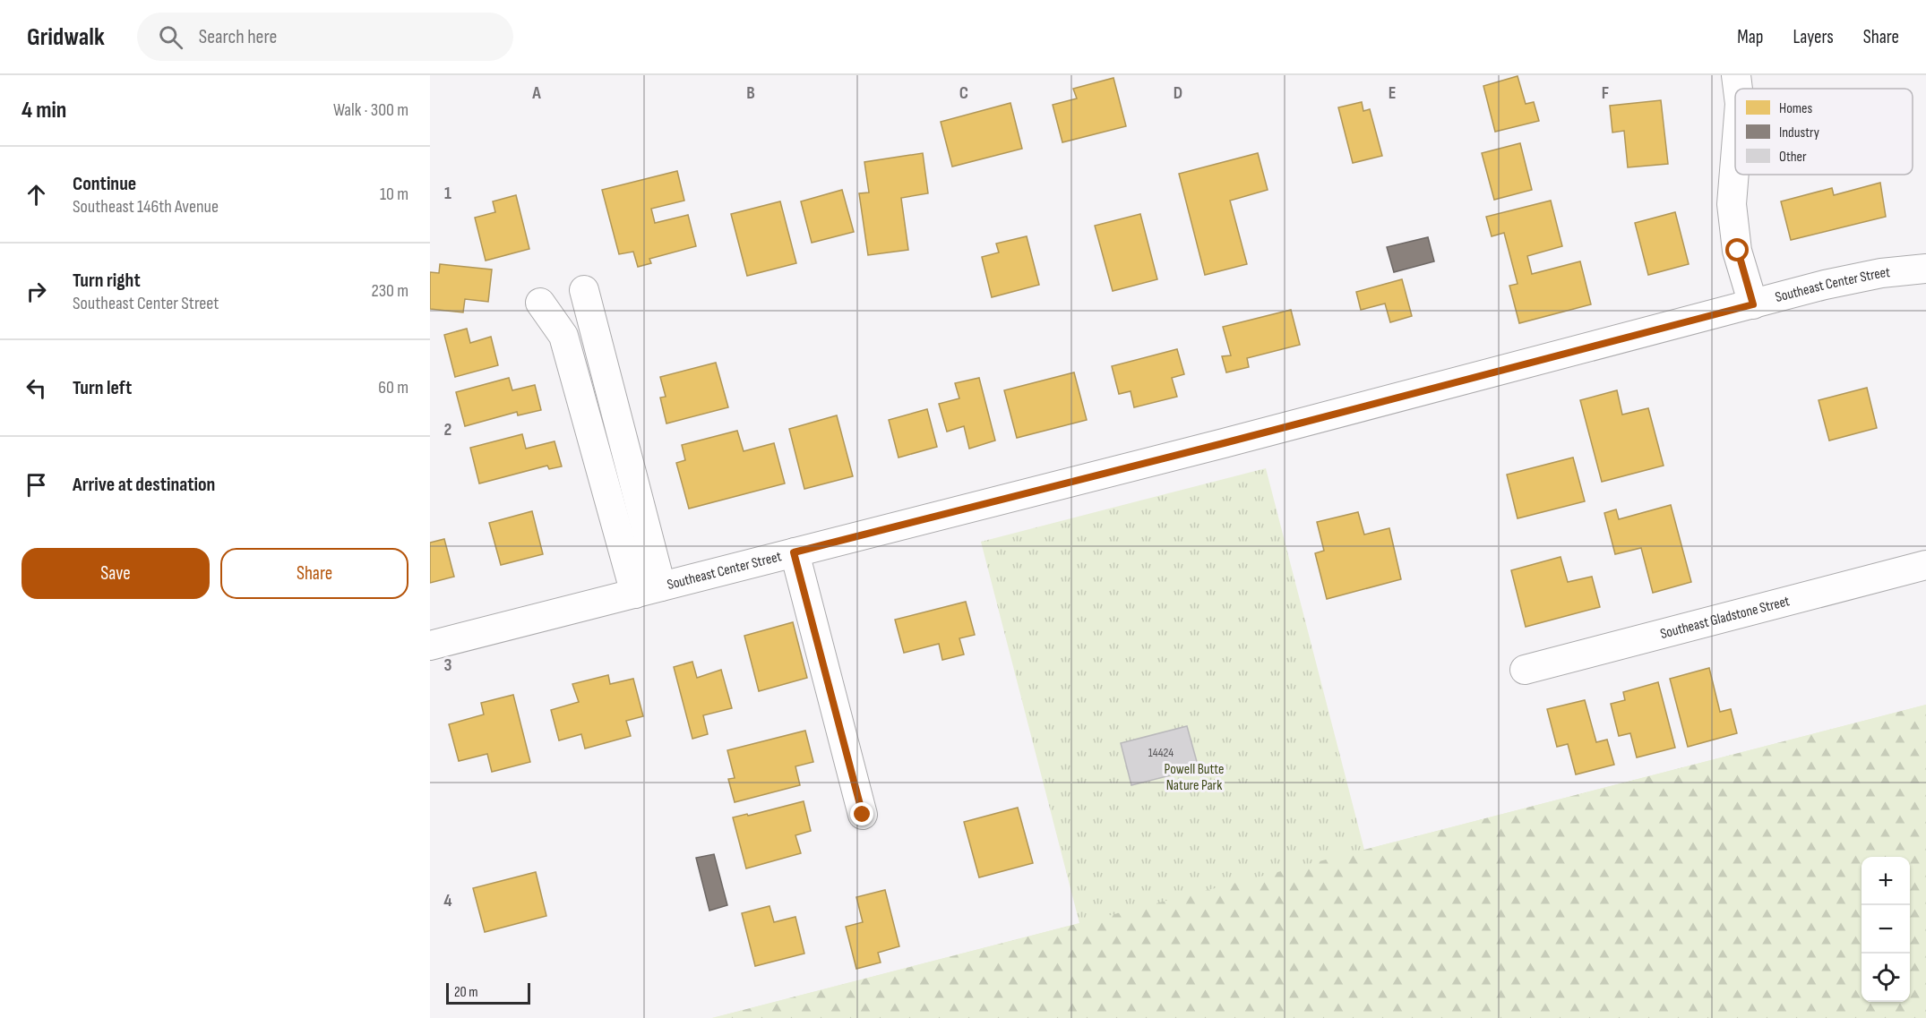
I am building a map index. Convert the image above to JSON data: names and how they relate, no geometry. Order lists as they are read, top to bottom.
{
  "streets": {
    "street": ["Southeast Center Street", "Southeast Gladstone Street"]
  },
  "parks": ["Powell Butte Nature Park"],
  "house_numbers": ["14424"],
  "legend": ["Homes", "Industry", "Other"],
  "scale_bar": "20 m",
  "page": {
    "header": "Gridwalk",
    "search": "Search here",
    "nav": ["Map", "Layers", "Share"],
    "heading": ["4 min", "Walk · 300 m"],
    "list": [
      ["Continue", "Southeast 146th Avenue", "10 m"],
      ["Turn right", "Southeast Center Street", "230 m"],
      ["Turn left", "60 m"],
      "Arrive at destination"
    ],
    "buttons": ["Save", "Share"],
    "map_buttons": ["+", "−"],
    "scale": "20 m"
  },
  "grid": {
    "columns": [
      "A",
      "B",
      "C",
      "D",
      "E",
      "F"
    ],
    "rows": [
      "1",
      "2",
      "3",
      "4"
    ]
  }
}
